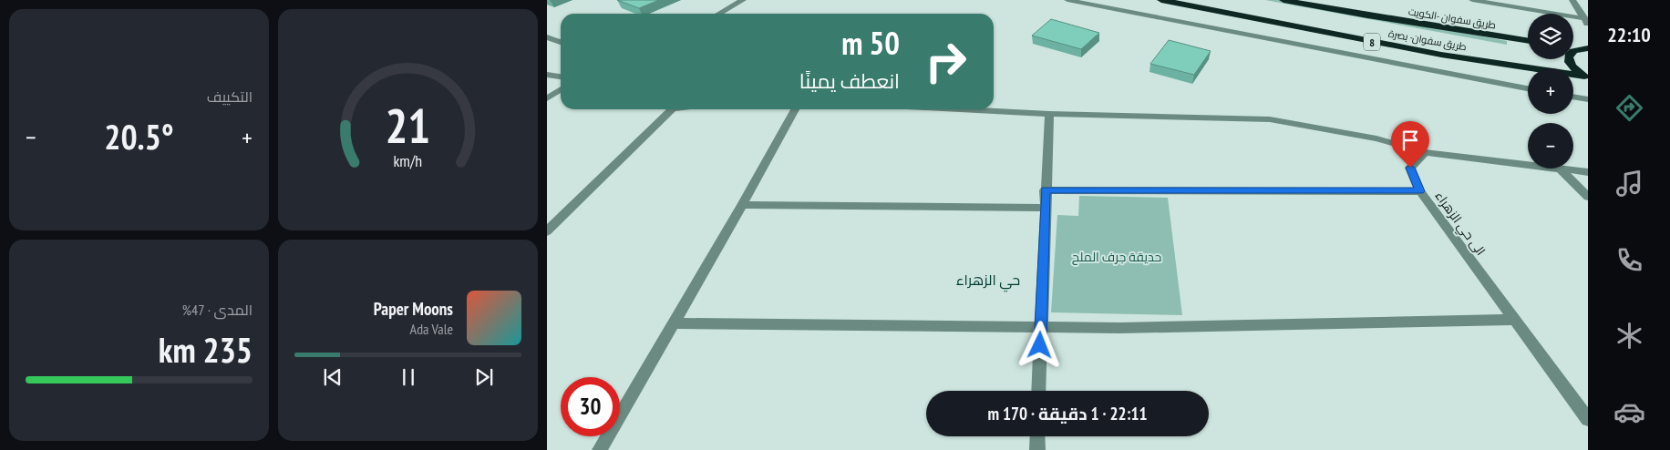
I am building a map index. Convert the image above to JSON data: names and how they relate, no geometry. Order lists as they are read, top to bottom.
{
  "streets": {
    "highway": ["طريق سفوان -الكويت", "طريق سفوان- بصرة", "8"],
    "street": ["الى حي الزهراء"]
  },
  "crossings": [
    ["طريق سفوان- بصرة", "8"]
  ],
  "districts": ["حي الزهراء"],
  "parks": ["حديقة جرف الملح"],
  "page": {
    "tabs": "22:10",
    "tile": [
      "التكييف",
      ["المدى · 47%", "235 km"]
    ],
    "map_buttons": ["+", "−"],
    "turn": ["50 m", "انعطف يمينًا"],
    "heat": ["−", "20.5°", "+"],
    "song": ["Paper Moons", "Ada Vale"],
    "limit": "30",
    "trip": "22:11 · 1 دقيقة · 170 m",
    "gauge": ["21", "km/h"]
  }
}
